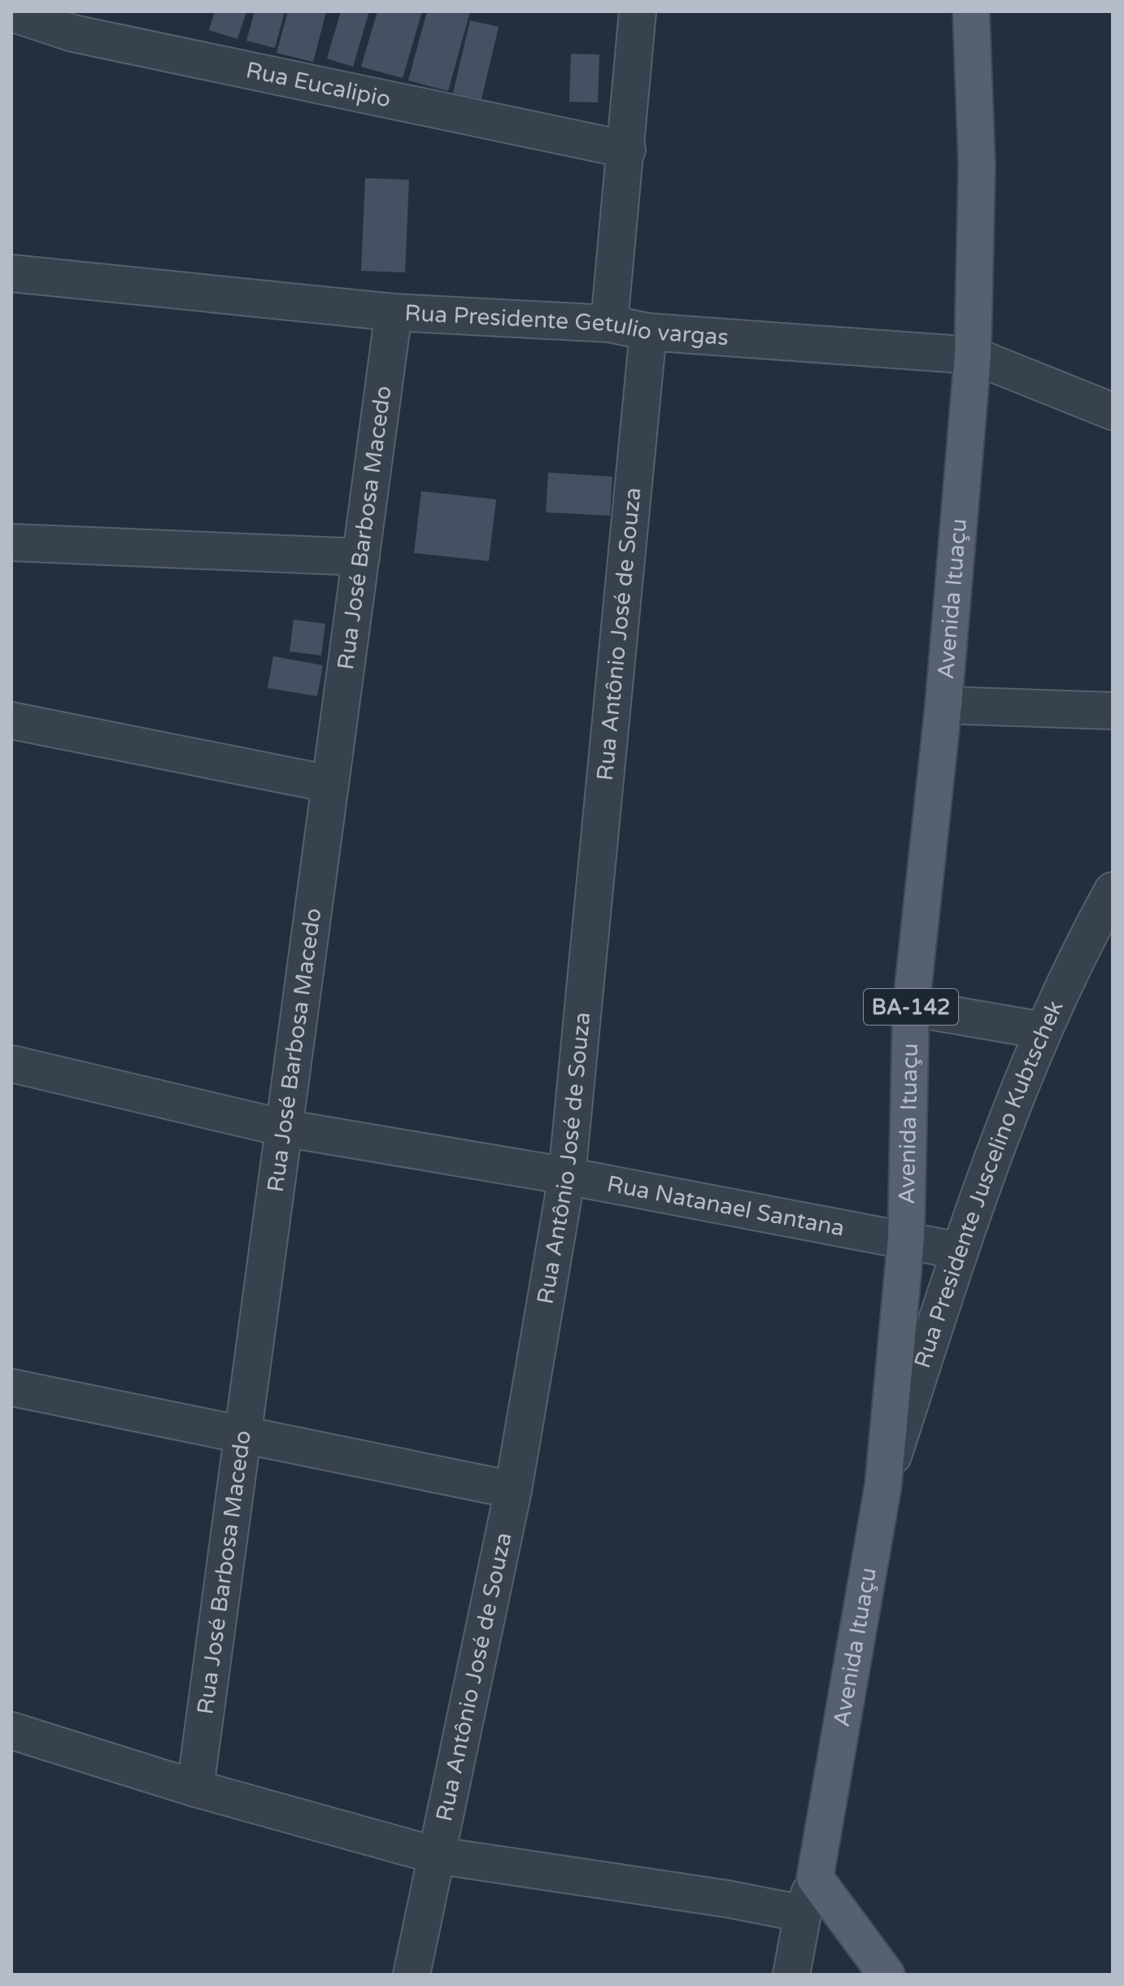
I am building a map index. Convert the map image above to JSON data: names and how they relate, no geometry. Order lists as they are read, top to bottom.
{
  "streets": {
    "main road": ["Avenida Ituaçu", "BA-142"],
    "street": [
      "Rua Eucalipio",
      "Rua Presidente Getulio vargas",
      "Rua José Barbosa Macedo",
      "Rua Antônio José de Souza",
      "Rua Presidente Juscelino Kubtschek",
      "Rua Natanael Santana"
    ]
  },
  "crossings": [
    ["Rua Presidente Getulio vargas", "Rua José Barbosa Macedo"],
    ["Rua Presidente Getulio vargas", "Avenida Ituaçu"],
    ["Rua Presidente Getulio vargas", "Rua Antônio José de Souza"],
    ["Rua José Barbosa Macedo", "Rua Natanael Santana"],
    ["Avenida Ituaçu", "Rua Presidente Juscelino Kubtschek"],
    ["Avenida Ituaçu", "Rua Natanael Santana"],
    ["Rua Antônio José de Souza", "Rua Natanael Santana"],
    ["Rua Presidente Juscelino Kubtschek", "Rua Natanael Santana"]
  ]
}
